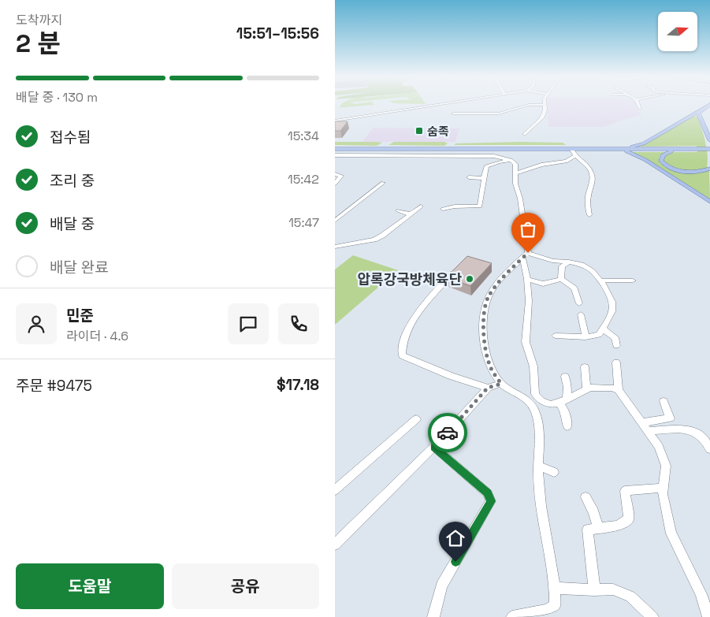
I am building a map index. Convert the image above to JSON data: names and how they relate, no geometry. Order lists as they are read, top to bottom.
{
  "places": {
    "transit": ["숨족"],
    "other": ["압록강국방체육단"]
  },
  "north": "right",
  "page": {
    "heading": ["2 분", "도착까지", "15:51–15:56"],
    "panel": [
      "민준",
      "라이더 · 4.6",
      "주문 #9475",
      "$17.18"
    ],
    "bar": "배달 중 · 130 m",
    "list": [
      ["접수됨", "15:34"],
      ["조리 중", "15:42"],
      ["배달 중", "15:47"],
      "배달 완료"
    ],
    "buttons": ["도움말", "공유"]
  }
}
